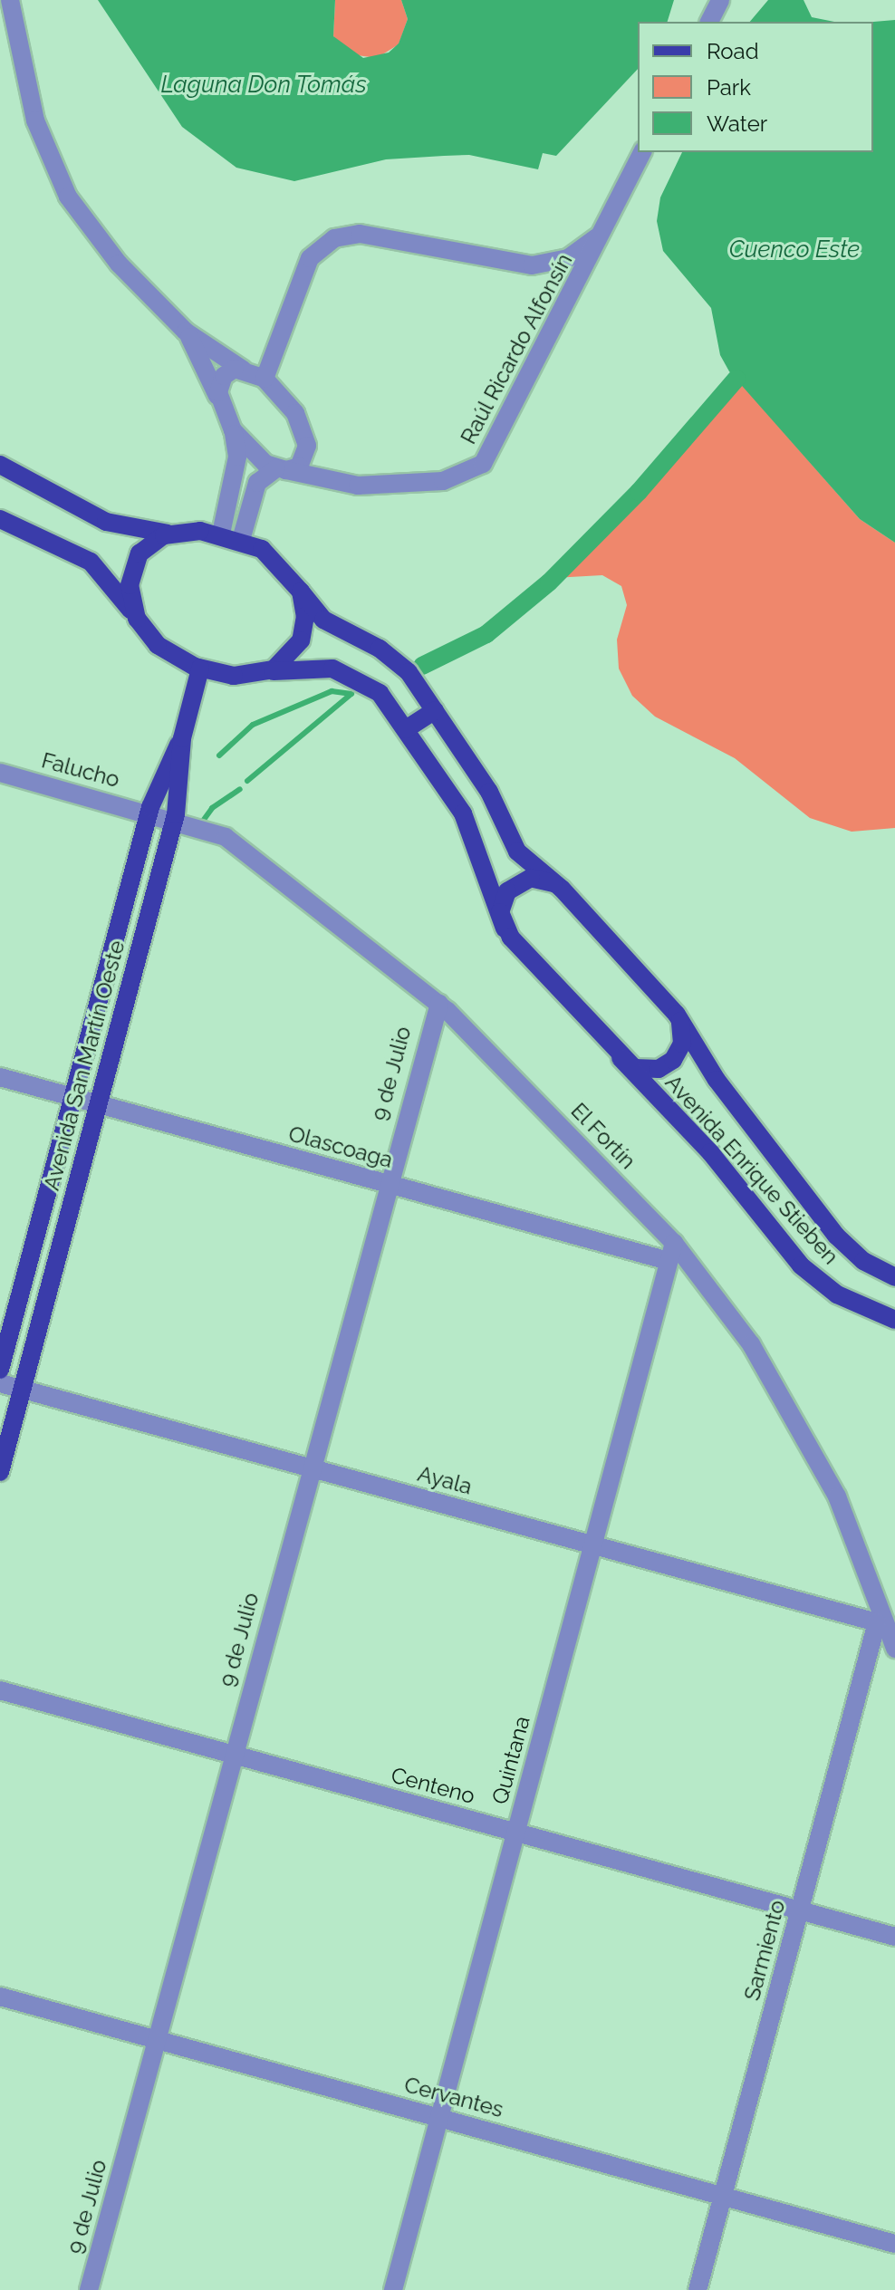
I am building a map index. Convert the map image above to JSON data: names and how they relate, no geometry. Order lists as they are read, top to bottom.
{
  "streets": {
    "main road": ["Avenida San Martín Oeste", "Avenida Enrique Stieben"],
    "street": [
      "Raúl Ricardo Alfonsín",
      "Falucho",
      "9 de Julio",
      "El Fortín",
      "Olascoaga",
      "Ayala",
      "Quintana",
      "Centeno",
      "Sarmiento",
      "Cervantes"
    ]
  },
  "crossings": [
    ["Falucho", "Avenida San Martín Oeste"],
    ["Falucho", "El Fortín"],
    ["Avenida San Martín Oeste", "El Fortín"],
    ["Avenida San Martín Oeste", "Olascoaga"],
    ["Avenida San Martín Oeste", "Avenida Enrique Stieben"],
    ["Avenida San Martín Oeste", "Ayala"],
    ["9 de Julio", "El Fortín"],
    ["9 de Julio", "Olascoaga"],
    ["9 de Julio", "Ayala"],
    ["9 de Julio", "Centeno"],
    ["9 de Julio", "Cervantes"],
    ["El Fortín", "Olascoaga"],
    ["El Fortín", "Ayala"],
    ["El Fortín", "Quintana"],
    ["El Fortín", "Sarmiento"],
    ["Olascoaga", "Quintana"],
    ["Ayala", "Quintana"],
    ["Ayala", "Sarmiento"],
    ["Quintana", "Centeno"],
    ["Quintana", "Cervantes"],
    ["Centeno", "Sarmiento"],
    ["Sarmiento", "Cervantes"]
  ],
  "water": ["Laguna Don Tomás", "Cuenco Este"],
  "legend": ["Road", "Park", "Water"]
}
